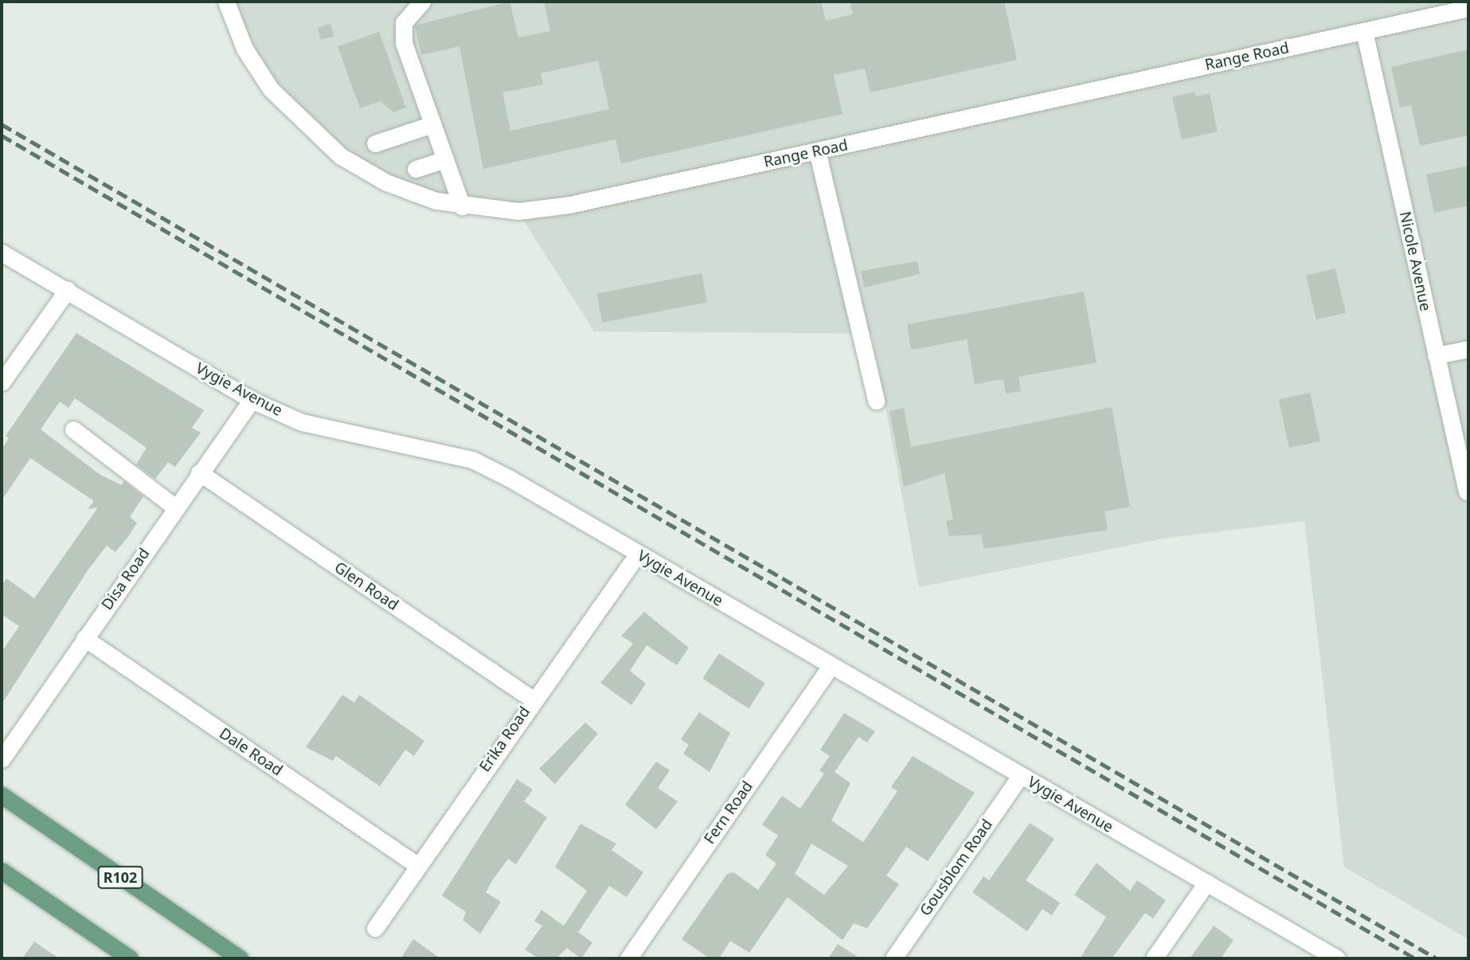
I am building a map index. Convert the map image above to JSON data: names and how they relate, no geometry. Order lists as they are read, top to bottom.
{
  "streets": {
    "main road": ["R102"],
    "street": [
      "Range Road",
      "Nicole Avenue",
      "Vygie Avenue",
      "Disa Road",
      "Glen Road",
      "Erika Road",
      "Dale Road",
      "Fern Road",
      "Gousblom Road"
    ]
  },
  "crossings": [
    ["Range Road", "Nicole Avenue"],
    ["Vygie Avenue", "Disa Road"],
    ["Vygie Avenue", "Erika Road"],
    ["Vygie Avenue", "Fern Road"],
    ["Vygie Avenue", "Gousblom Road"],
    ["Disa Road", "Glen Road"],
    ["Disa Road", "Dale Road"],
    ["Glen Road", "Erika Road"],
    ["Erika Road", "Dale Road"]
  ]
}
